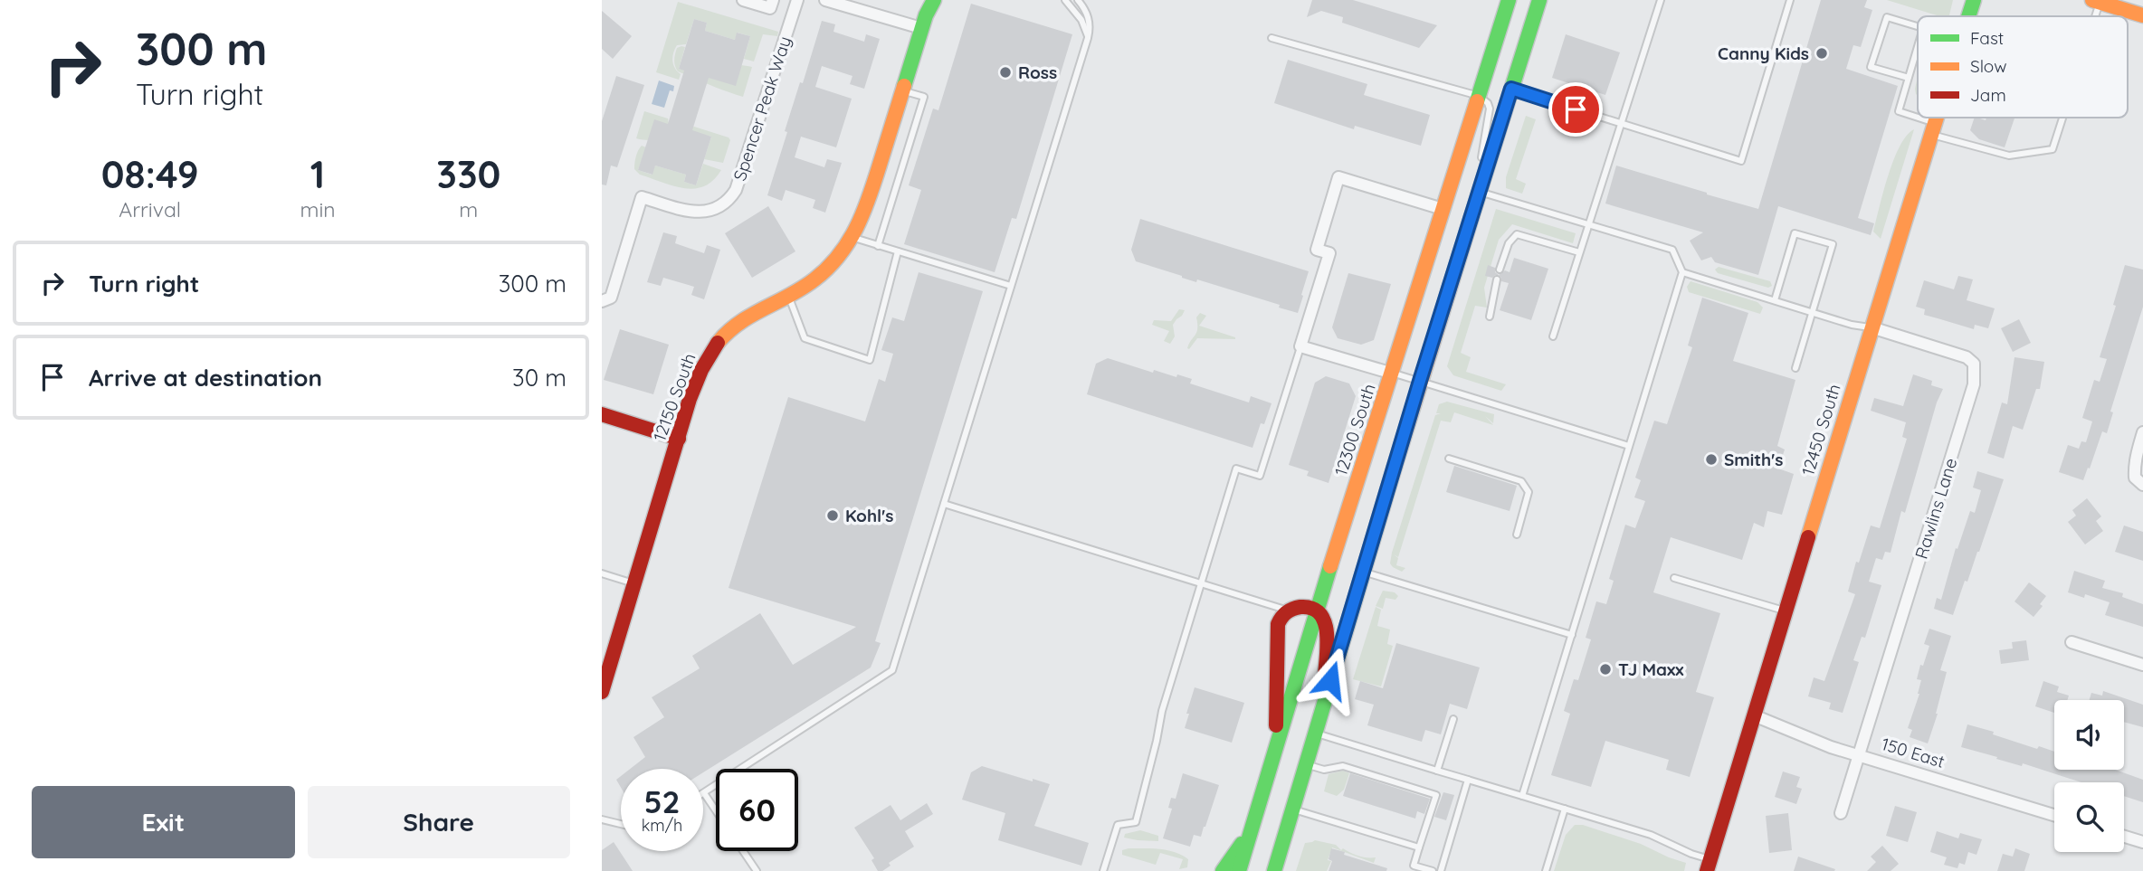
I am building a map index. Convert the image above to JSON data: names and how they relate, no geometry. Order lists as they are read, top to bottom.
{
  "streets": {
    "main road": ["12150 South", "12300 South", "12450 South"],
    "street": ["Spencer Peak Way", "Rawlins Lane", "150 East"]
  },
  "crossings": [
    ["12450 South", "Rawlins Lane"],
    ["12450 South", "150 East"],
    ["Rawlins Lane", "150 East"]
  ],
  "places": [
    "Canny Kids",
    "Ross",
    "Smith's",
    "Kohl's",
    "TJ Maxx"
  ],
  "legend": ["Fast", "Slow", "Jam"],
  "page": {
    "turn": ["300 m", "Turn right"],
    "eta": [
      "08:49",
      "Arrival",
      "1",
      "min",
      "330",
      "m"
    ],
    "list": [
      {
        "name": "Turn right",
        "value": "300 m"
      },
      {
        "name": "Arrive at destination",
        "value": "30 m"
      }
    ],
    "speed": "52 km/h",
    "limit": "60",
    "buttons": ["Exit", "Share"]
  }
}
